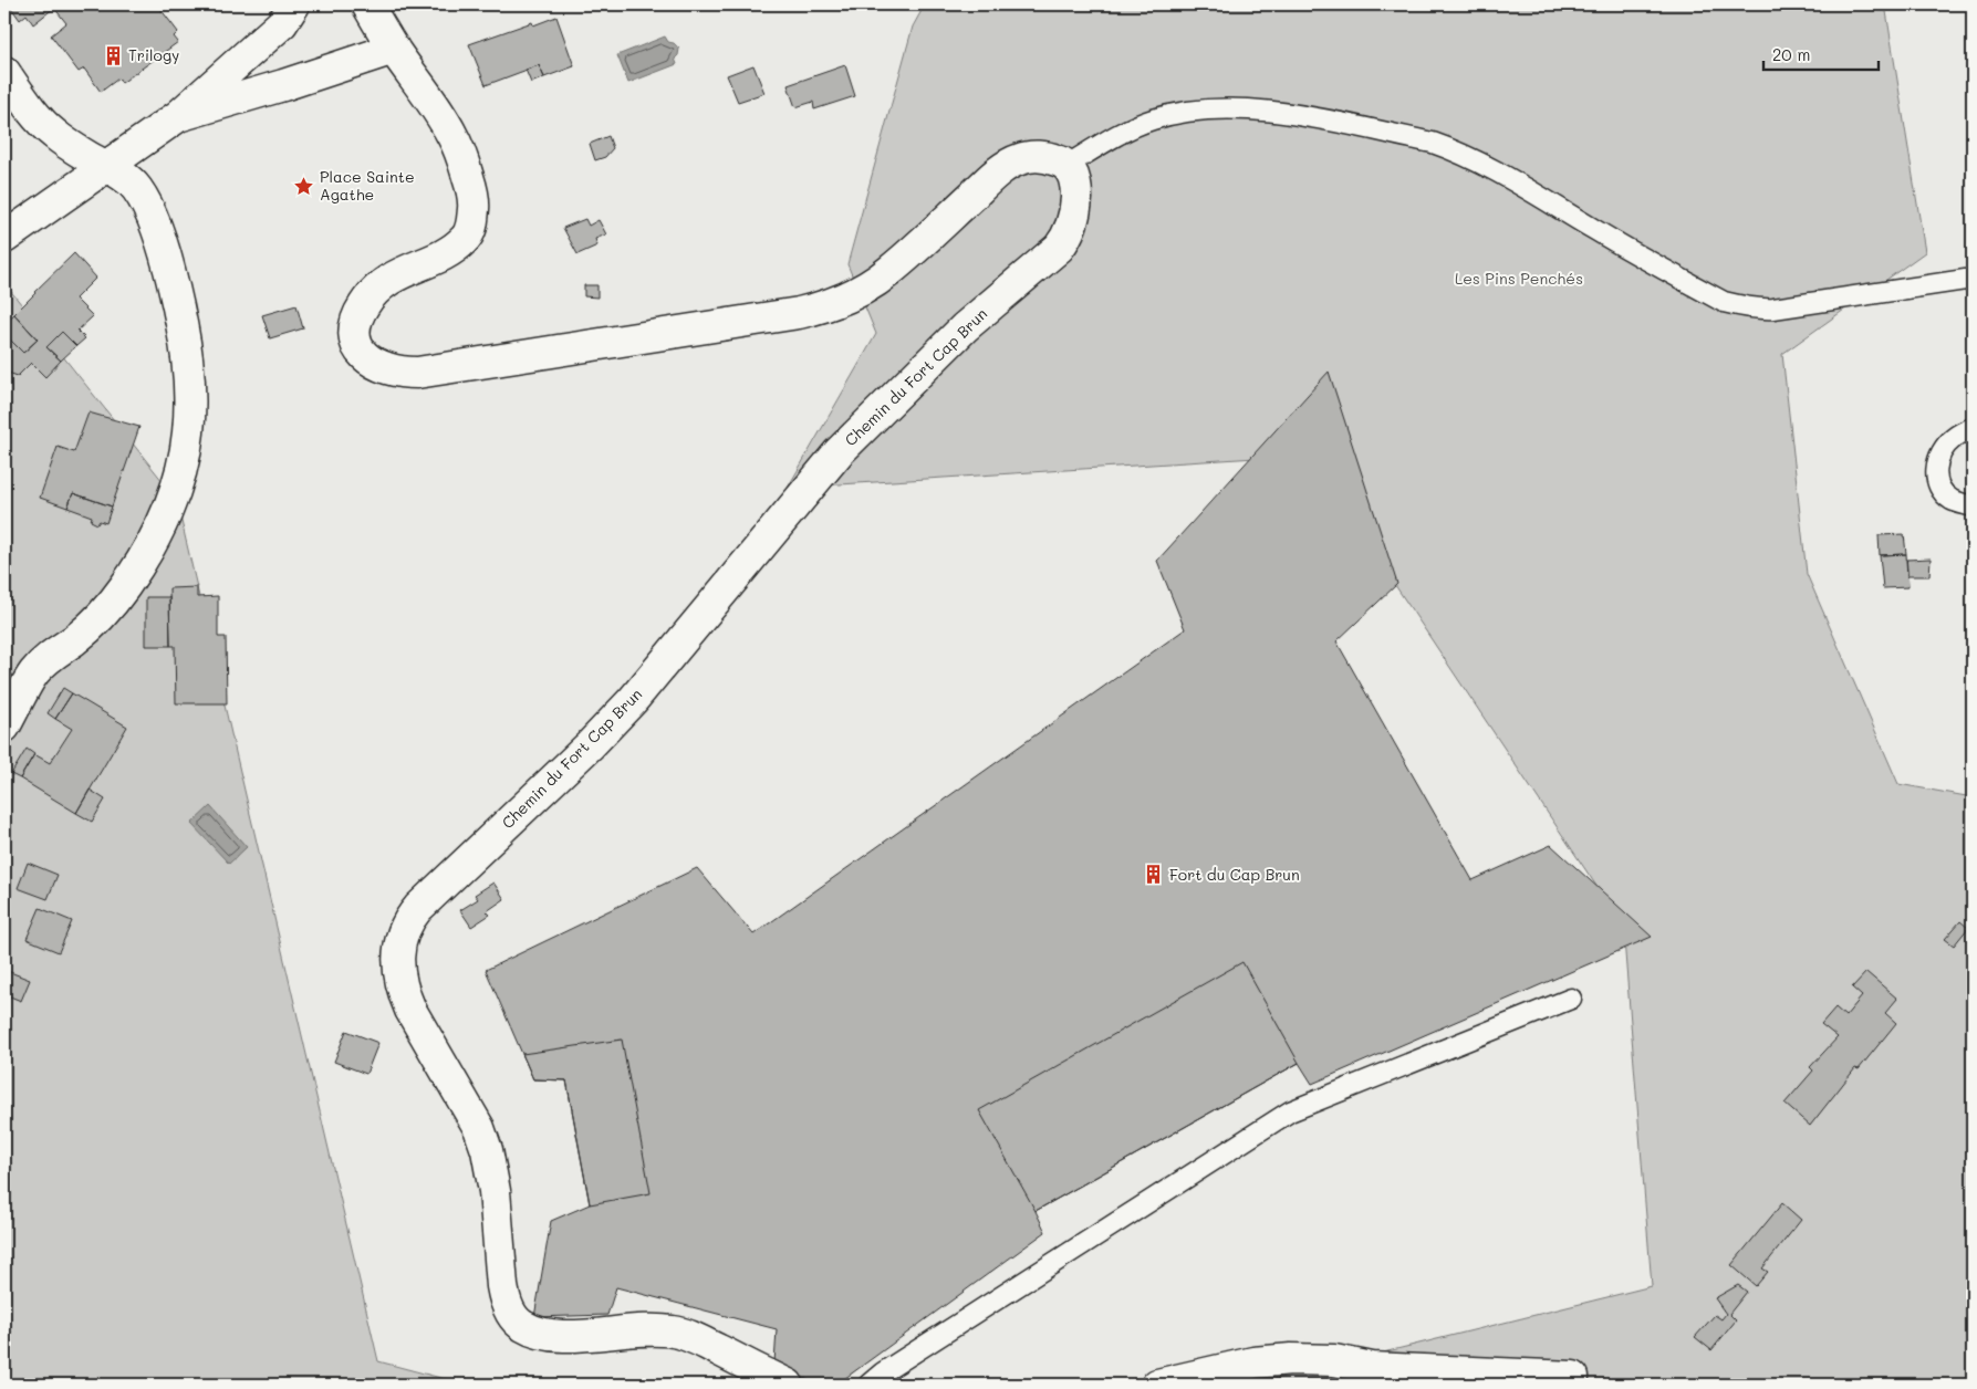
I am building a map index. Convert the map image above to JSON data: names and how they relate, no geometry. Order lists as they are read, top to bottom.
{
  "streets": {
    "street": ["Chemin du Fort Cap Brun"]
  },
  "parks": ["Les Pins Penchés"],
  "places": {
    "building": ["Trilogy", "Fort du Cap Brun"],
    "place": ["Place Sainte Agathe"]
  },
  "scale_bar": "20 m"
}
